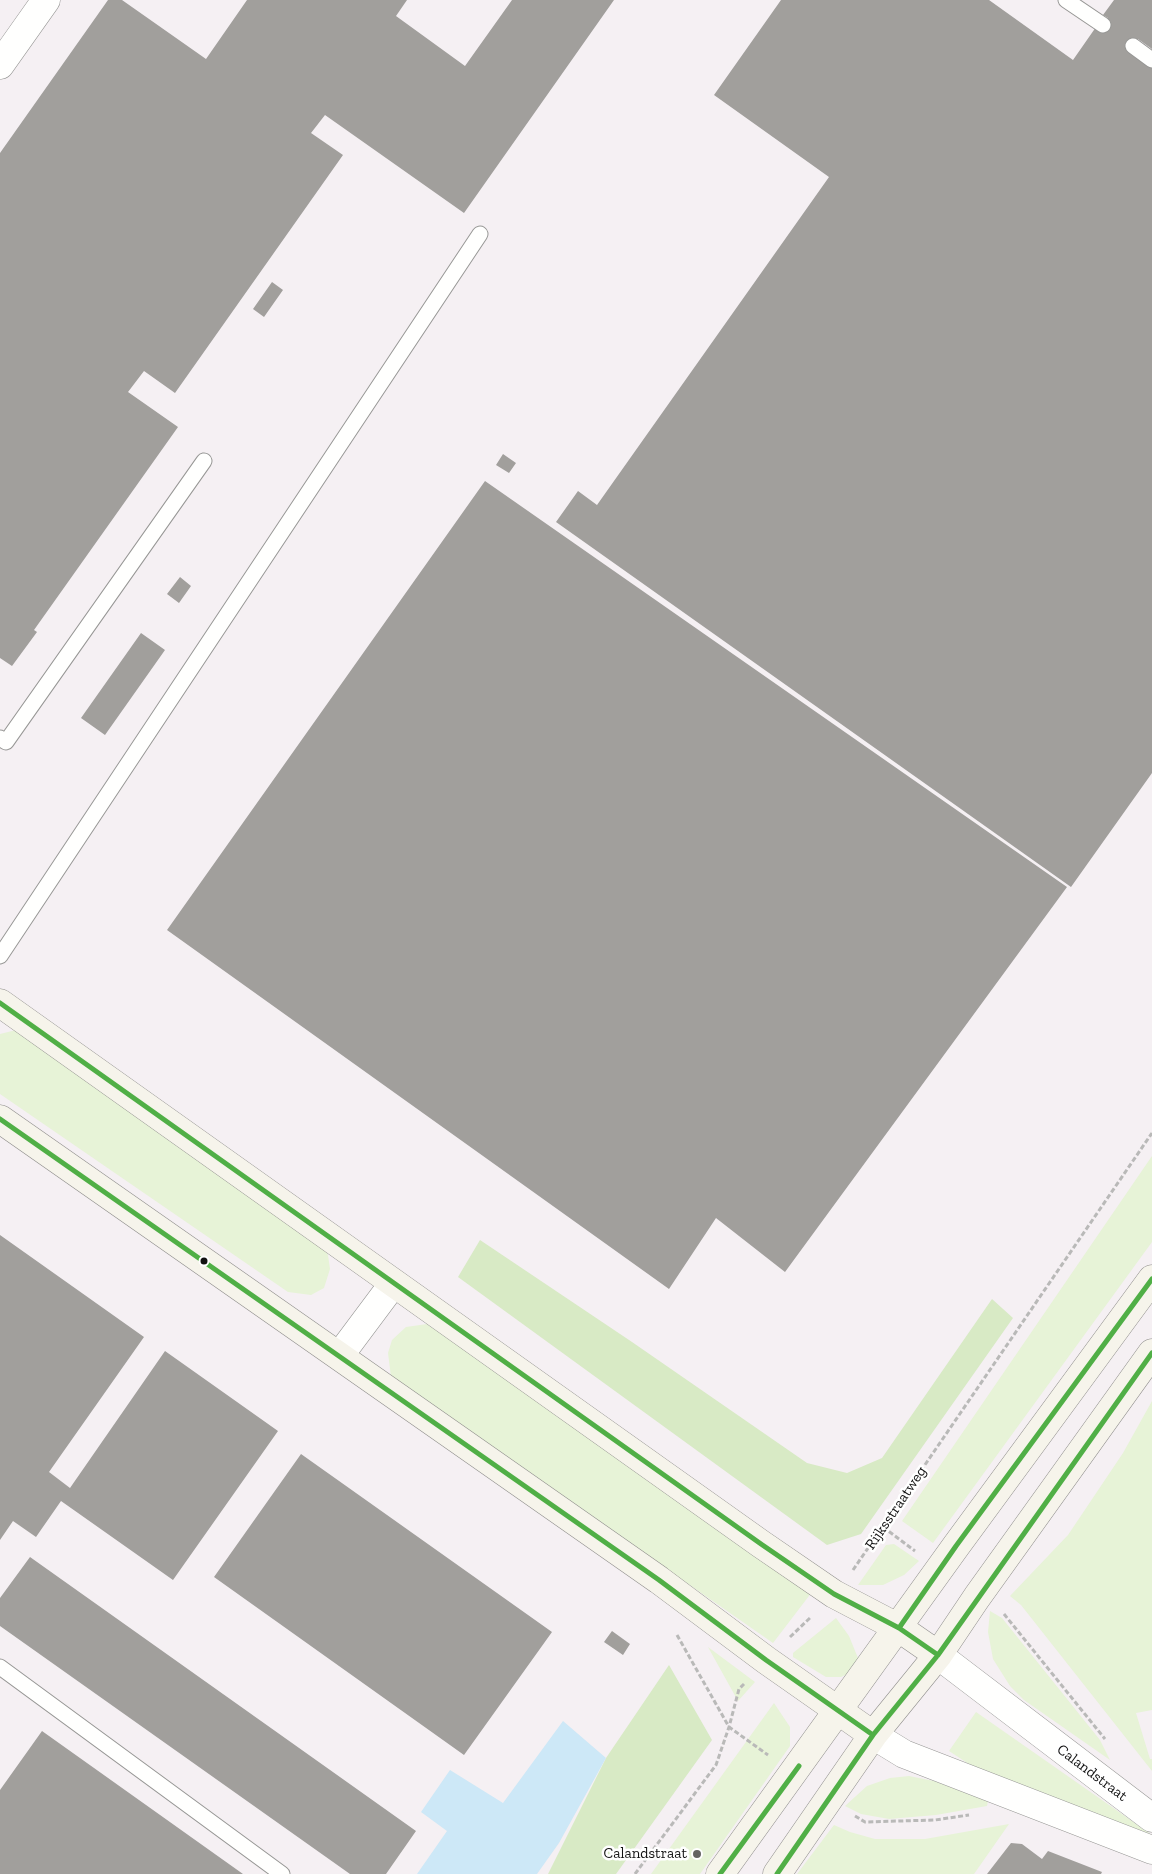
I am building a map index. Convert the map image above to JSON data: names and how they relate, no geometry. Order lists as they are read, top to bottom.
{
  "streets": {
    "street": ["Calandstraat"],
    "path": ["Rijksstraatweg"]
  },
  "places": ["Calandstraat"]
}
